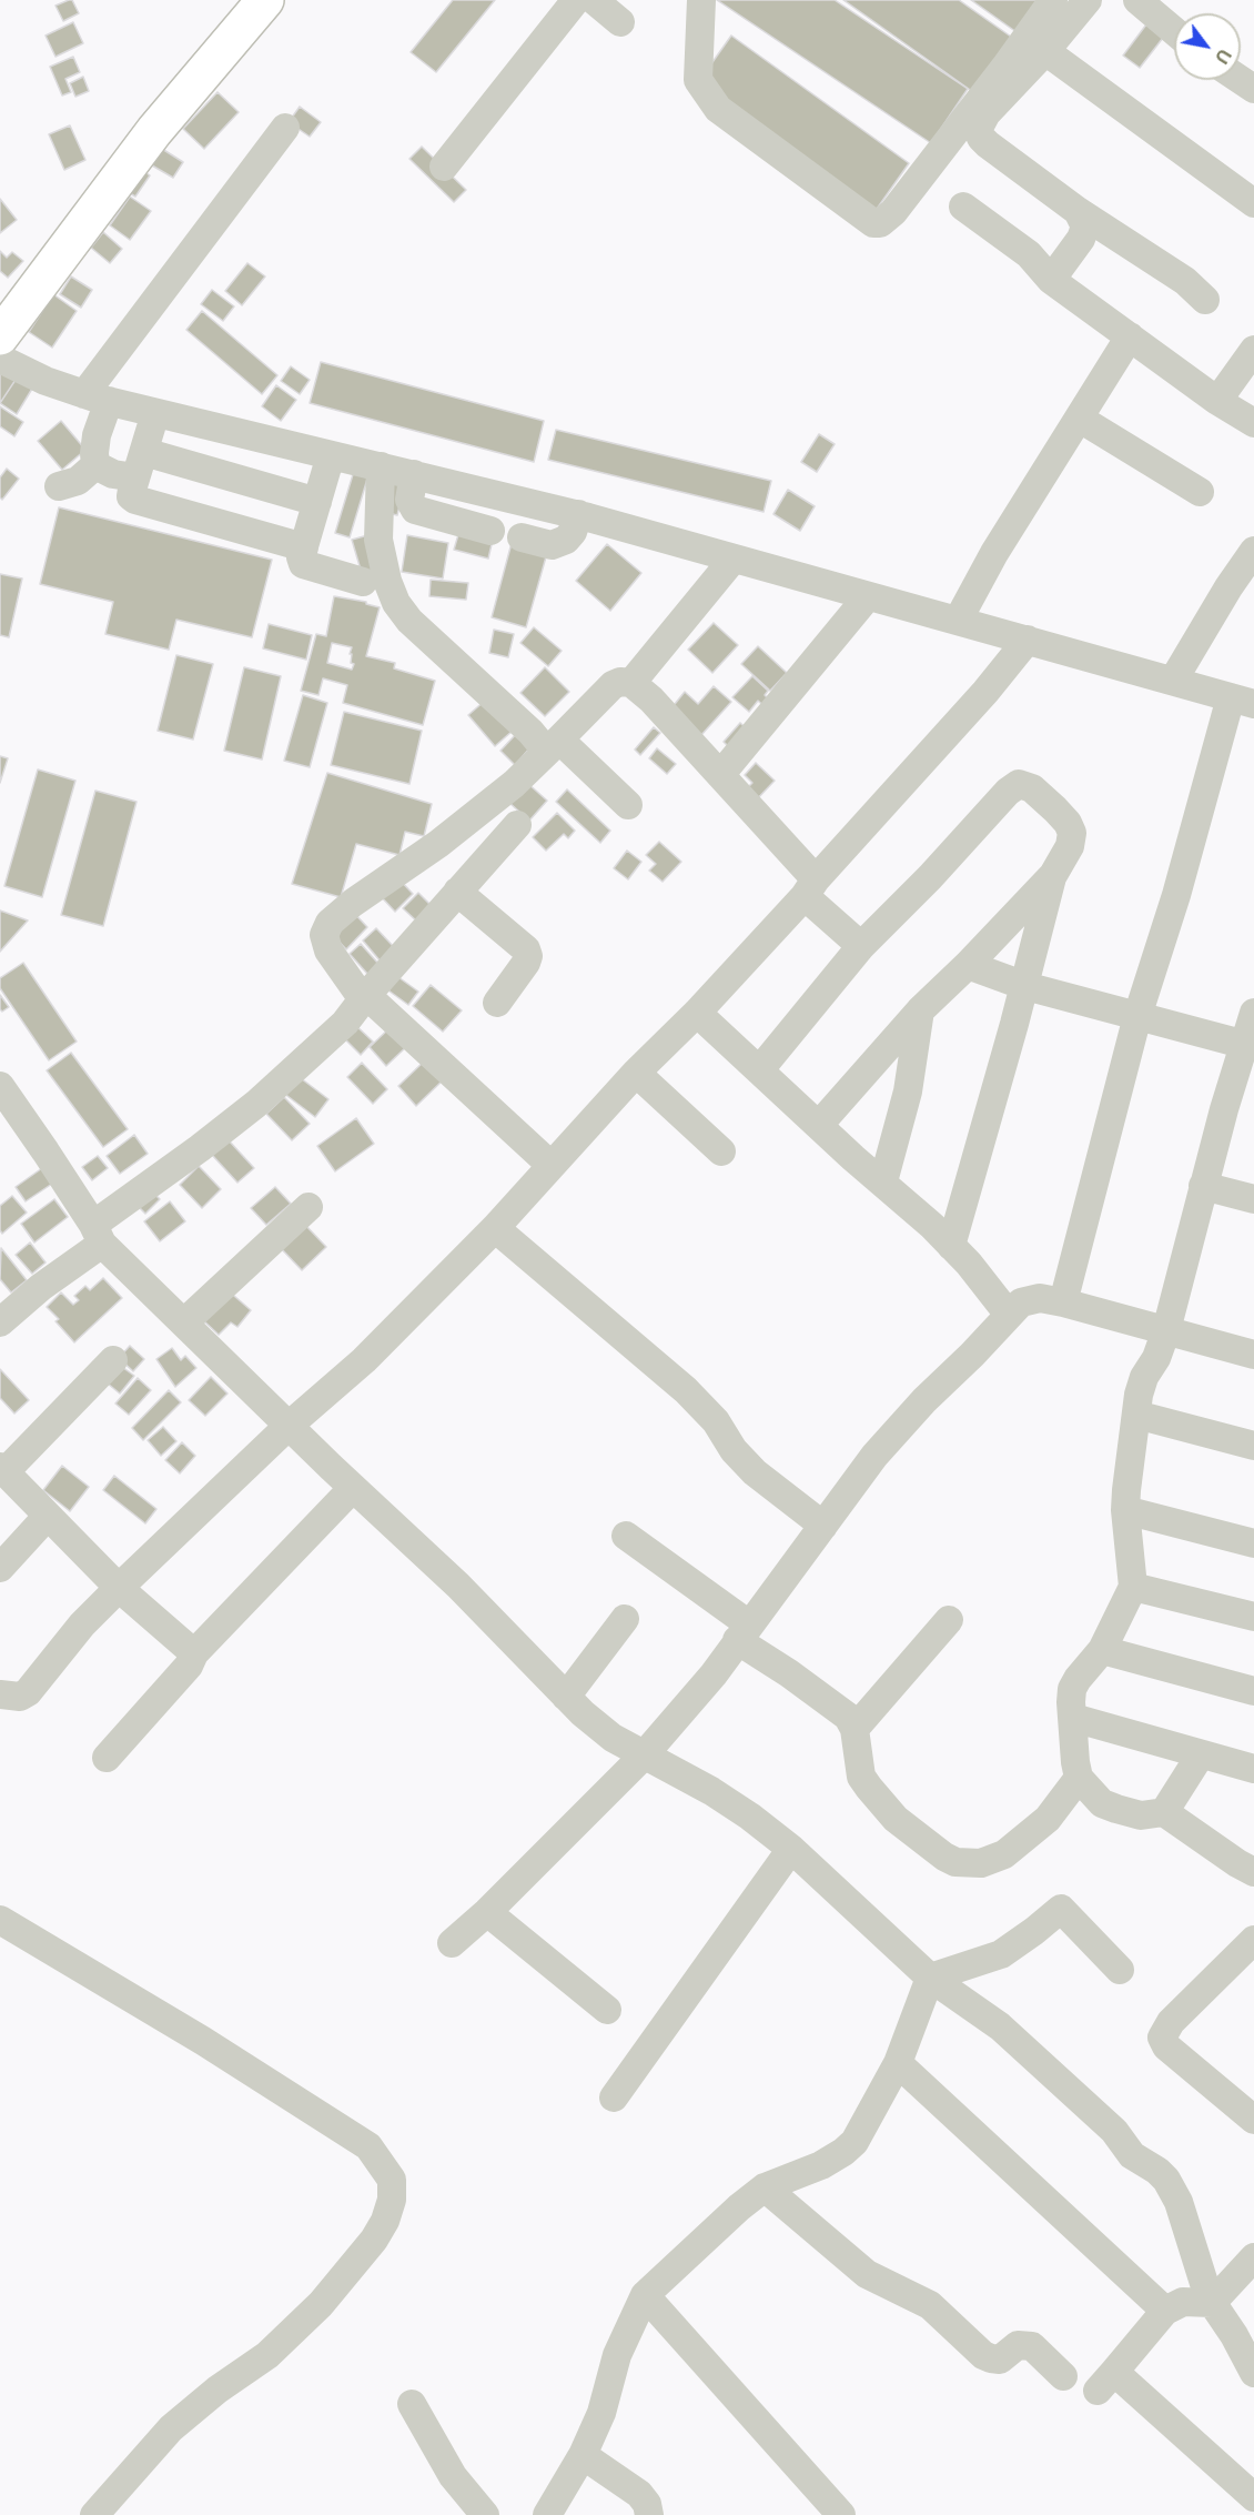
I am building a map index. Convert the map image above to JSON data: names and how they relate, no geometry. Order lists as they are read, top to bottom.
{
  "north": "bottom right"
}
